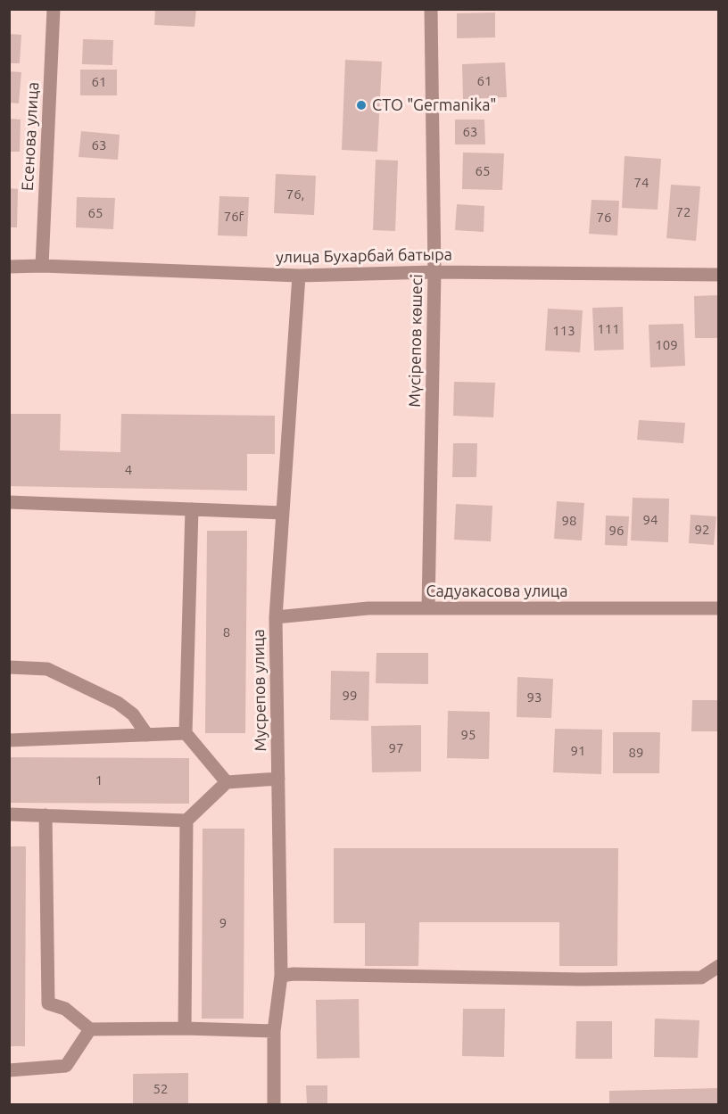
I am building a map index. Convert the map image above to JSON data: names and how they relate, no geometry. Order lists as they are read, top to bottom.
{
  "streets": {
    "street": [
      "Есенова улица",
      "улица Бухарбай батыра",
      "Мүсірепов көшесі",
      "Садуакасова улица",
      "Мусрепов улица"
    ]
  },
  "crossings": [
    ["Есенова улица", "улица Бухарбай батыра"],
    ["улица Бухарбай батыра", "Мүсірепов көшесі"],
    ["улица Бухарбай батыра", "Мусрепов улица"],
    ["Мүсірепов көшесі", "Садуакасова улица"],
    ["Садуакасова улица", "Мусрепов улица"]
  ],
  "places": ["СТО \"Germanika\""],
  "house_numbers": [
    "61",
    "61",
    "63",
    "63",
    "65",
    "74",
    "76,",
    "72",
    "65",
    "76f",
    "76",
    "111",
    "113",
    "109",
    "4",
    "94",
    "98",
    "92",
    "96",
    "8",
    "99",
    "93",
    "95",
    "97",
    "91",
    "89",
    "1",
    "9",
    "52"
  ]
}
